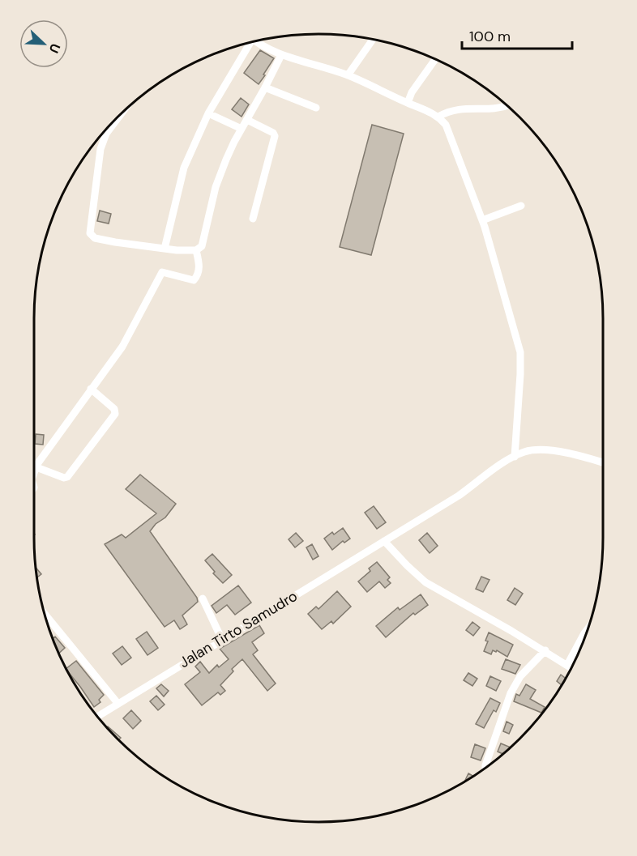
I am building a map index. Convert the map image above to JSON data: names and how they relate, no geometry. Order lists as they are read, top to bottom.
{
  "streets": {
    "street": ["Jalan Tirto Samudro"]
  },
  "scale_bar": "100 m",
  "north": "bottom right"
}
